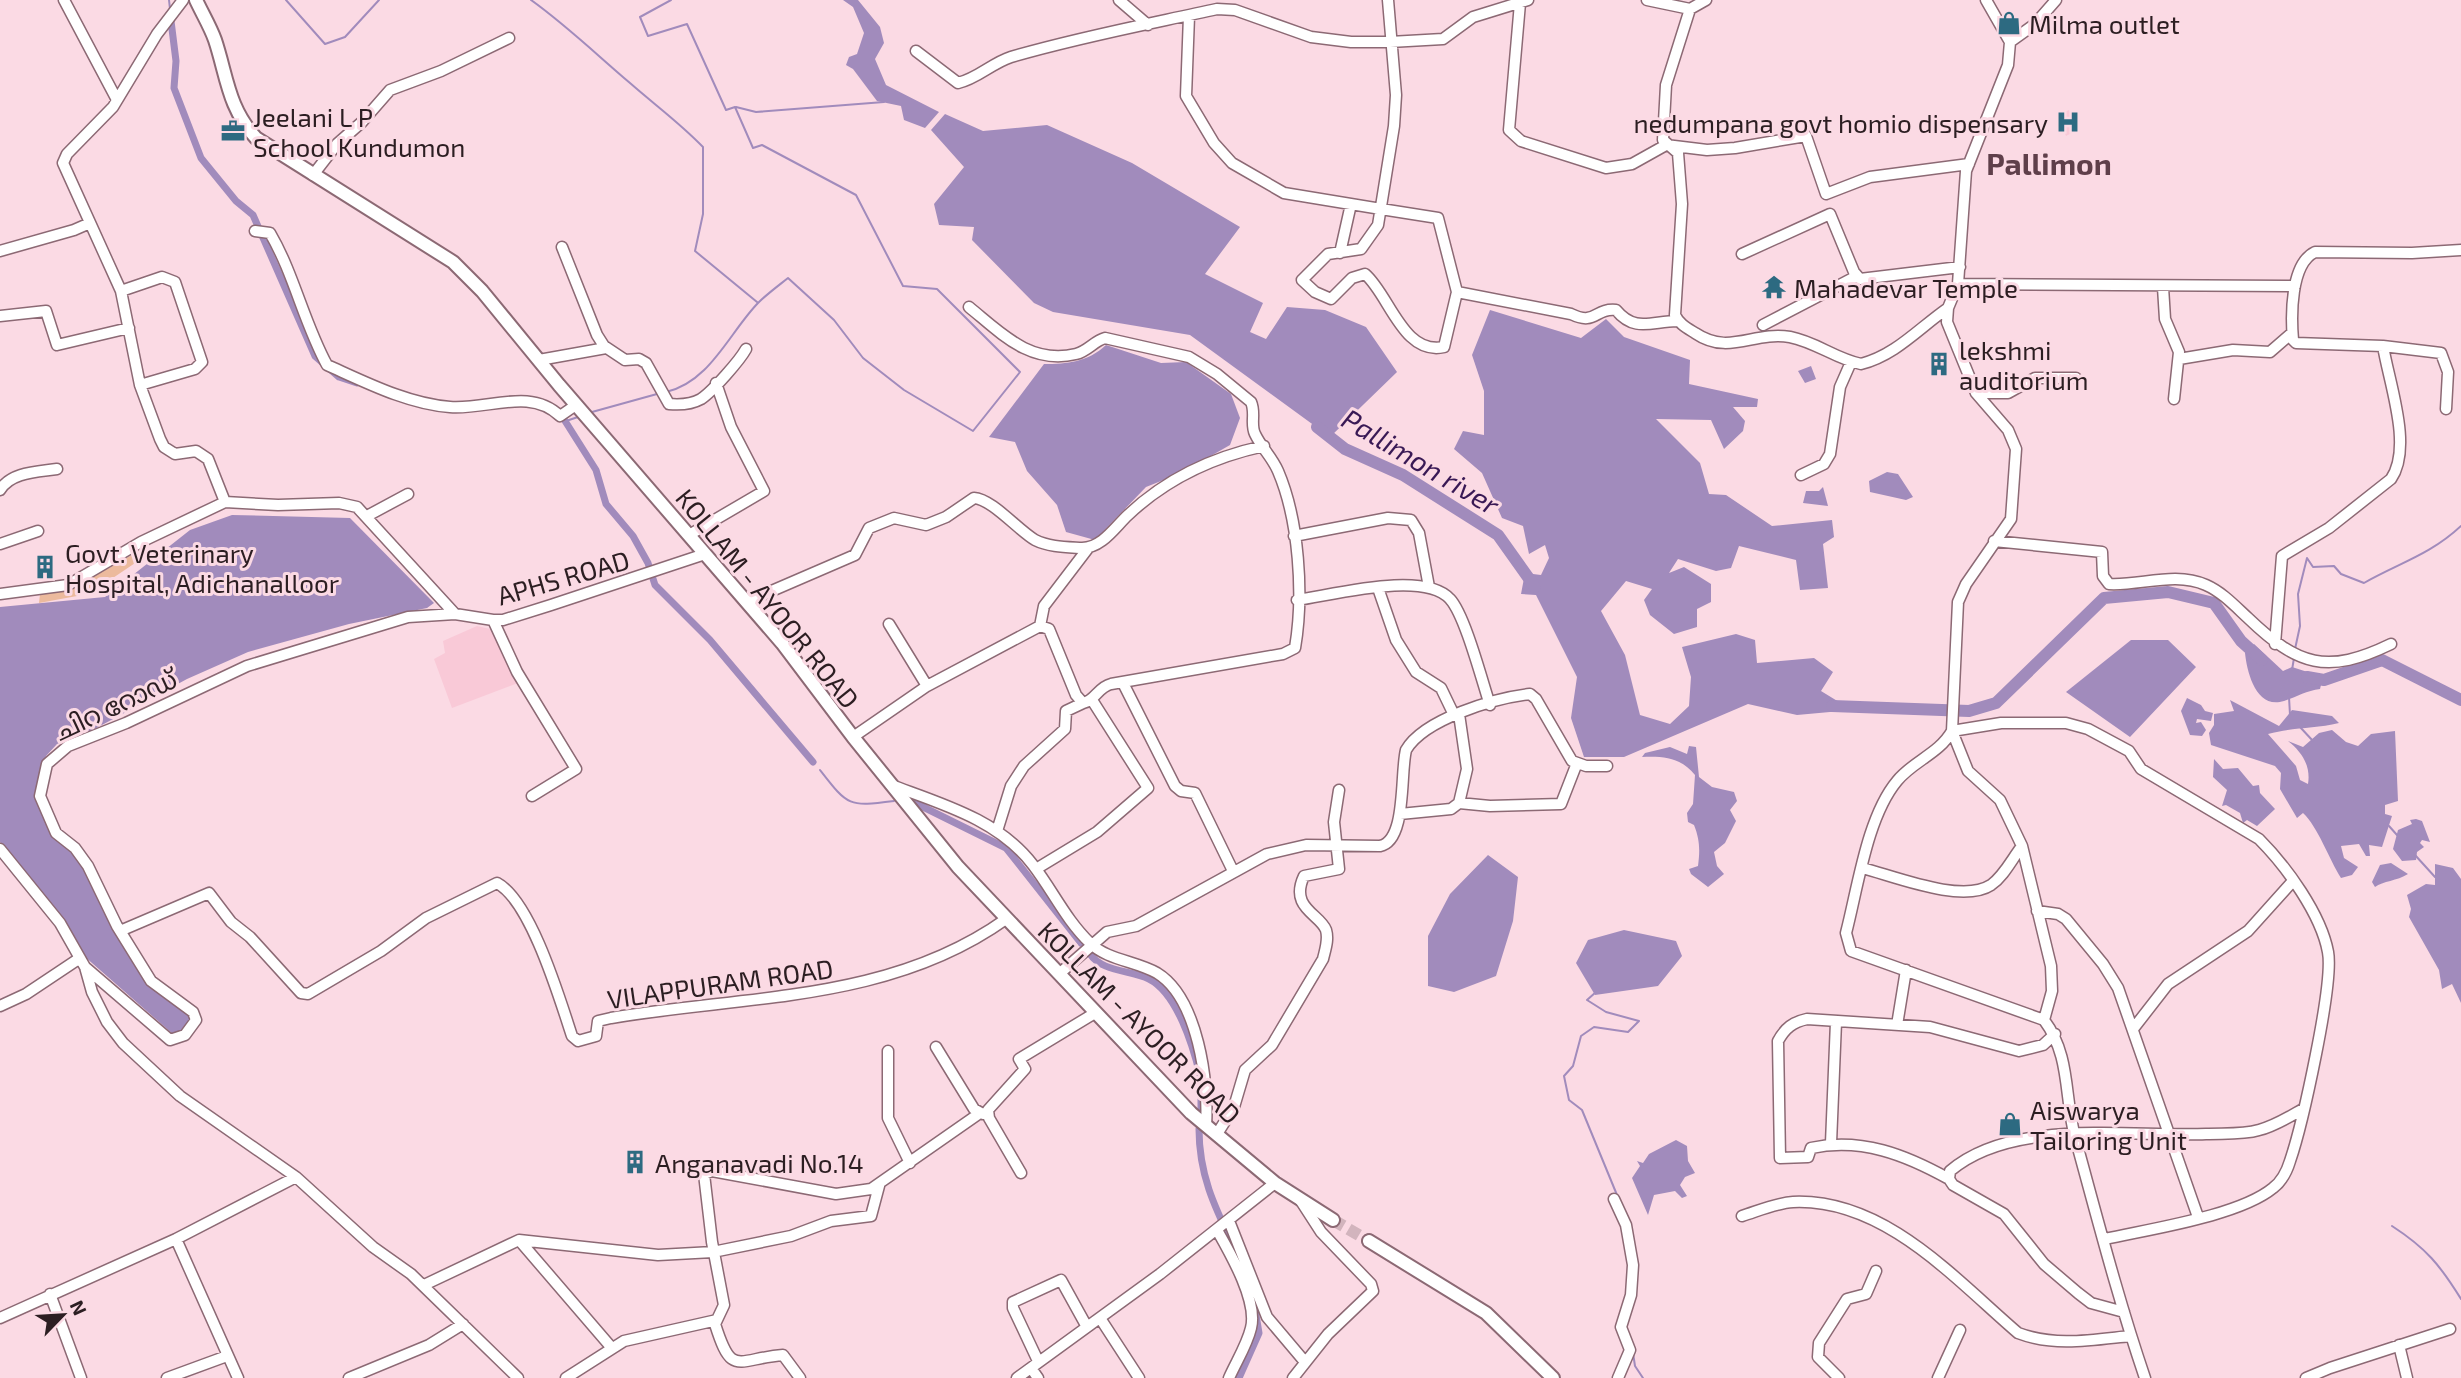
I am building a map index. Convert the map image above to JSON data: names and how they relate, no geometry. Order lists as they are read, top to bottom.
{
  "streets": {
    "main road": ["KOLLAM - AYOOR ROAD"],
    "street": ["APHS ROAD", "ചിറ റോഡ്", "VILAPPURAM ROAD"]
  },
  "crossings": [
    ["APHS ROAD", "KOLLAM - AYOOR ROAD"],
    ["APHS ROAD", "ചിറ റോഡ്"],
    ["KOLLAM - AYOOR ROAD", "VILAPPURAM ROAD"],
    ["ചിറ റോഡ്", "VILAPPURAM ROAD"]
  ],
  "districts": ["Pallimon"],
  "water": ["Pallimon river"],
  "places": {
    "shop": ["Milma outlet", "Aiswarya Tailoring Unit"],
    "hospital": ["nedumpana govt homio dispensary"],
    "office": ["Jeelani L P School Kundumon"],
    "temple": ["Mahadevar Temple"],
    "building": ["lekshmi auditorium", "Govt. Veterinary Hospital, Adichanalloor", "Anganavadi No.14"]
  },
  "north": "top right"
}
